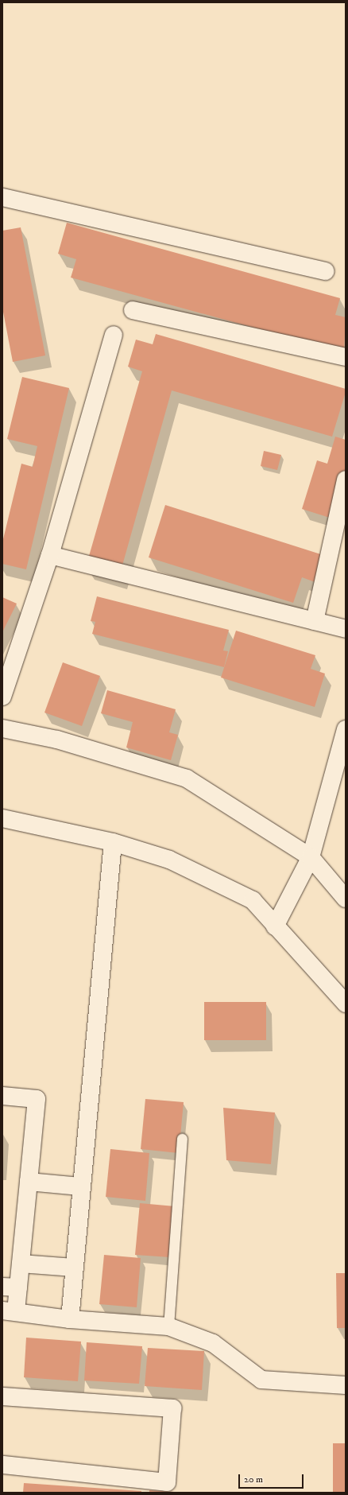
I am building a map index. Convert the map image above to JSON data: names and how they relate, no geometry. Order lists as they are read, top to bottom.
{
  "scale_bar": "20 m"
}
